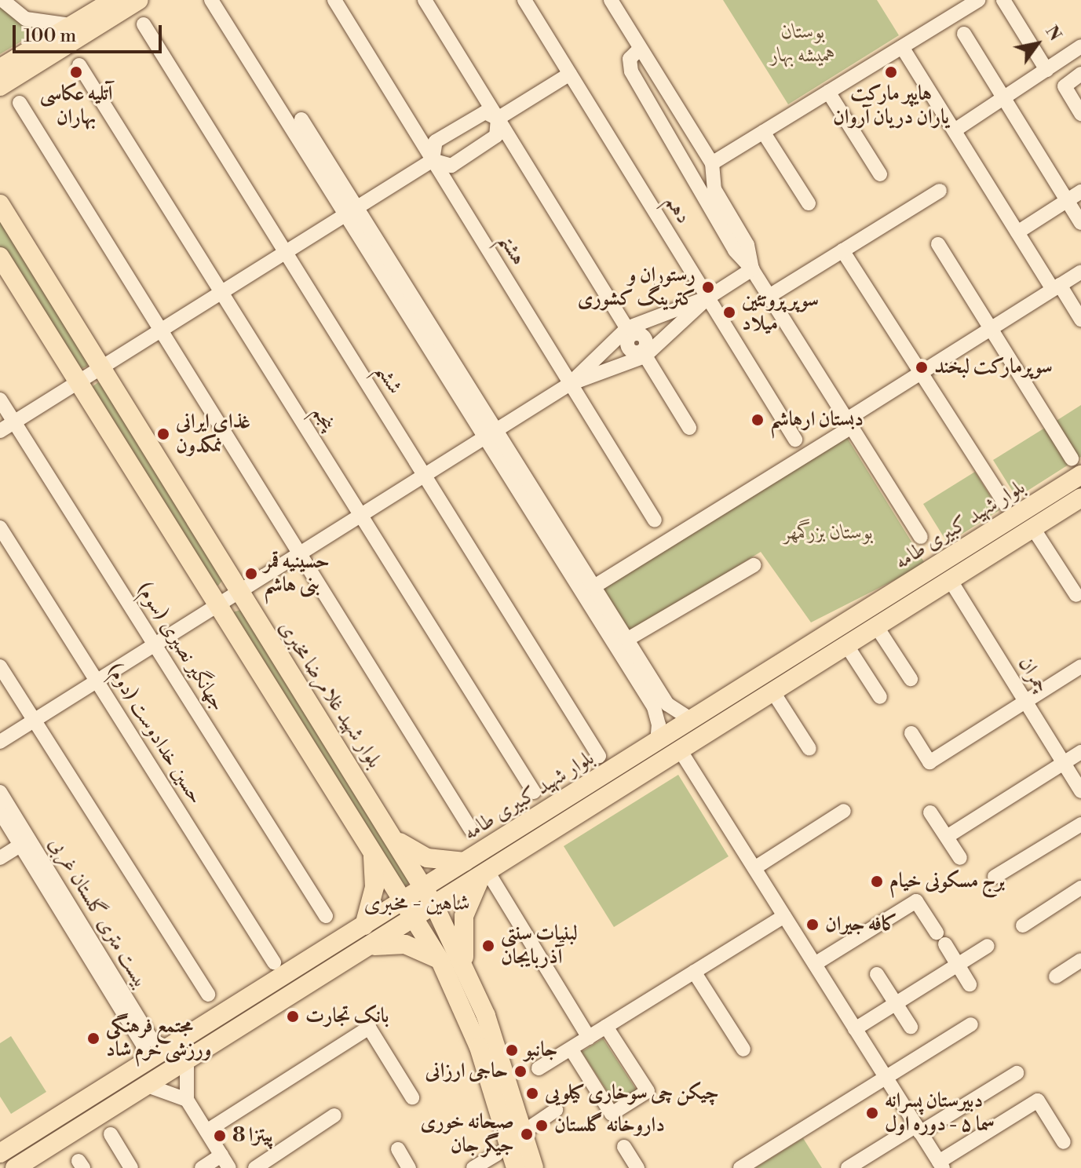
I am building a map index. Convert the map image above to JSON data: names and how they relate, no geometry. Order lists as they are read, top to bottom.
{
  "streets": {
    "main road": ["بلوار شهید کبیری طامه", "بلوار شهید غلامرضا مخبری"],
    "street": [
      "دهم",
      "هشتم",
      "ششم",
      "پنجم",
      "جهانگیر نصیری (سوم)",
      "چمران",
      "حسین خدادوست (دوم)",
      "بیست متری گلستان غربی"
    ]
  },
  "crossings": [
    ["بلوار شهید کبیری طامه", "چمران"],
    ["بلوار شهید کبیری طامه", "بلوار شهید غلامرضا مخبری"],
    ["بلوار شهید کبیری طامه", "بیست متری گلستان غربی"]
  ],
  "districts": ["شاهین - مخبری"],
  "parks": ["بوستان همیشه بهار", "بوستان بزرگمهر"],
  "places": [
    "آتلیه عکاسی بهاران",
    "هایپر مارکت یاران دریان آروان",
    "رستوران و کترینگ کشوری",
    "سوپر پروتئین میلاد",
    "سوپرمارکت لبخند",
    "دبستان ارهاشم",
    "غذای ایرانی نمکدون",
    "حسینیه قمر بنی هاشم",
    "برج مسکونی خیام",
    "کافه جیران",
    "لبنیات سنتی آذربایجان",
    "بانک تجارت",
    "مجتمع فرهنگی ورزشی خرم شاد",
    "جانبو",
    "حاجی ارزانی",
    "چیکن چی سوخاری کیلویی",
    "دبیرستان پسرانه سما ۵ - دوره اول",
    "داروخانه گلستان",
    "صبحانه خوری جیگر جان",
    "پیتزا 8"
  ],
  "scale_bar": "100 m",
  "north": "top right"
}
